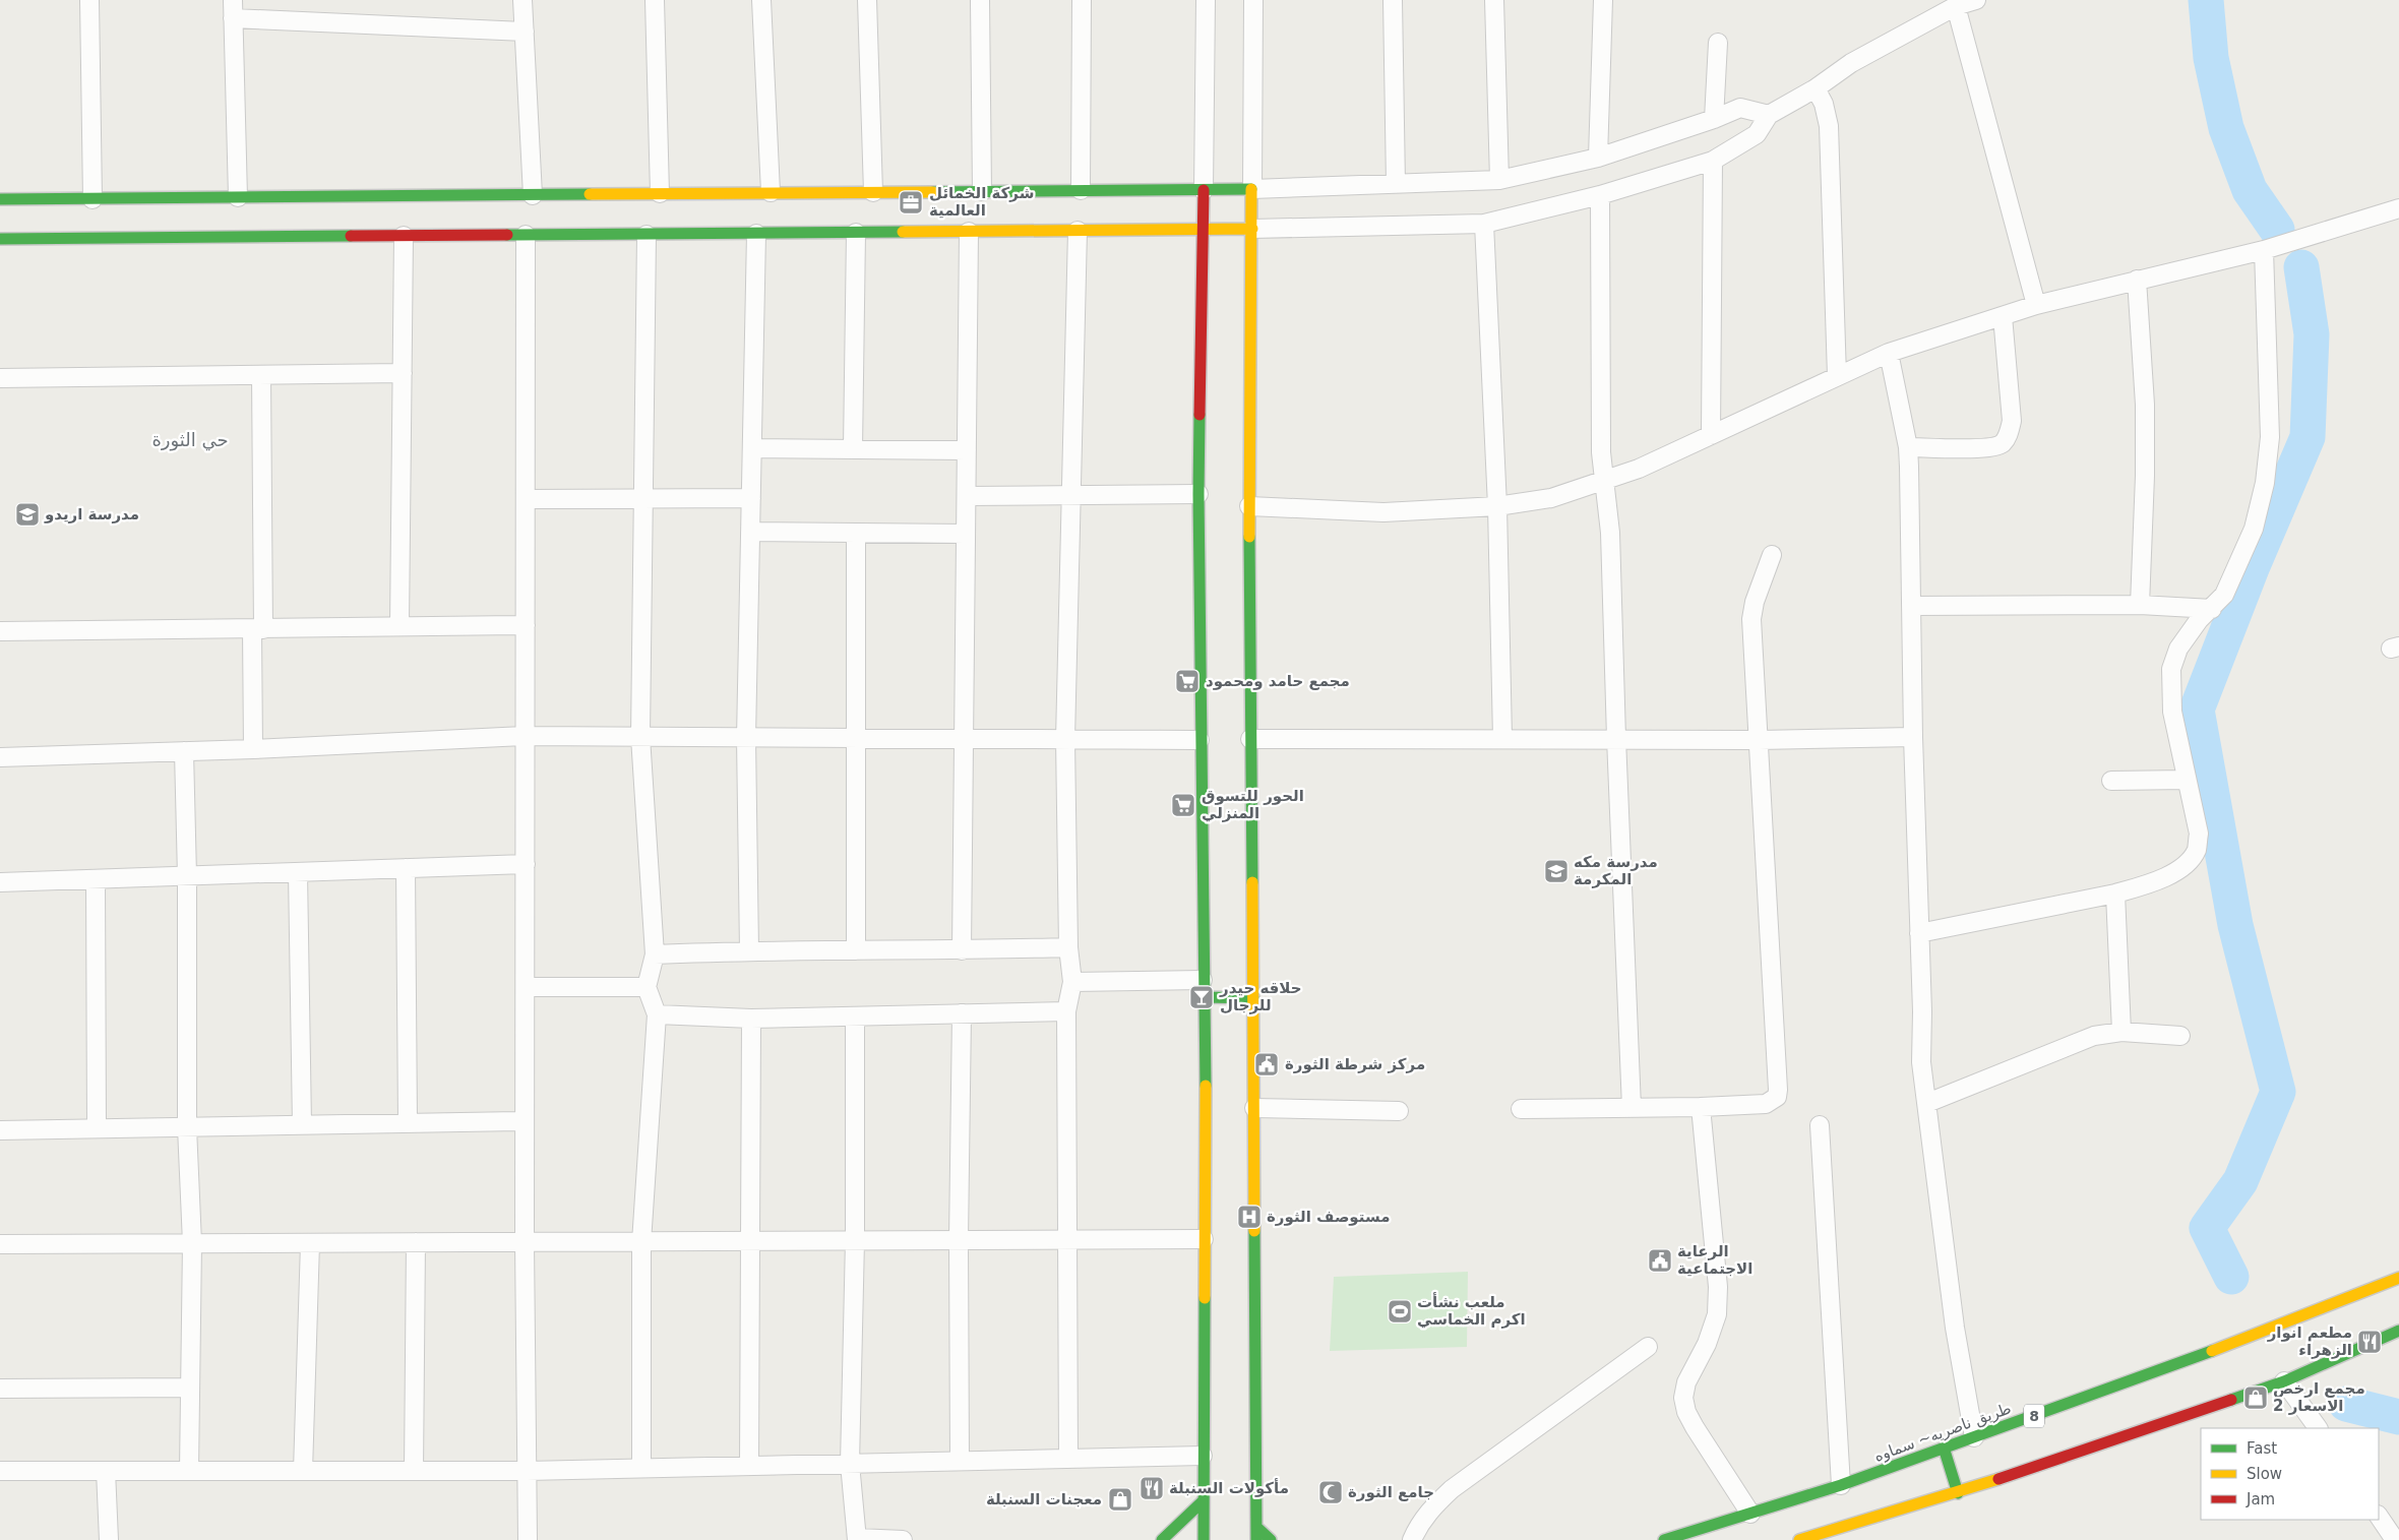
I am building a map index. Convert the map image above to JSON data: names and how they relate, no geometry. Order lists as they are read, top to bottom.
{
  "streets": {
    "main road": ["8", "طريق ناصريه~ سماوه"]
  },
  "districts": ["حي الثورة"],
  "places": {
    "office": ["شركة الخمائل العالمية"],
    "school or university": ["مدرسة اريدو", "مدرسة مكه المكرمة"],
    "supermarket": ["مجمع حامد ومحمود", "الحور للتسوق المنزلي"],
    "bar": ["حلاقه حيدر للرجال"],
    "public building": ["مركز شرطة الثورة", "الرعاية الاجتماعية"],
    "hospital": ["مستوصف الثورة"],
    "sports": ["ملعب نشأت اكرم الخماسي"],
    "restaurant": ["مطعم انوار الزهراء", "مأكولات السنبلة"],
    "shop": ["مجمع ارخص الاسعار 2", "معجنات السنبلة"],
    "mosque": ["جامع الثورة"]
  },
  "legend": ["Fast", "Slow", "Jam"]
}
